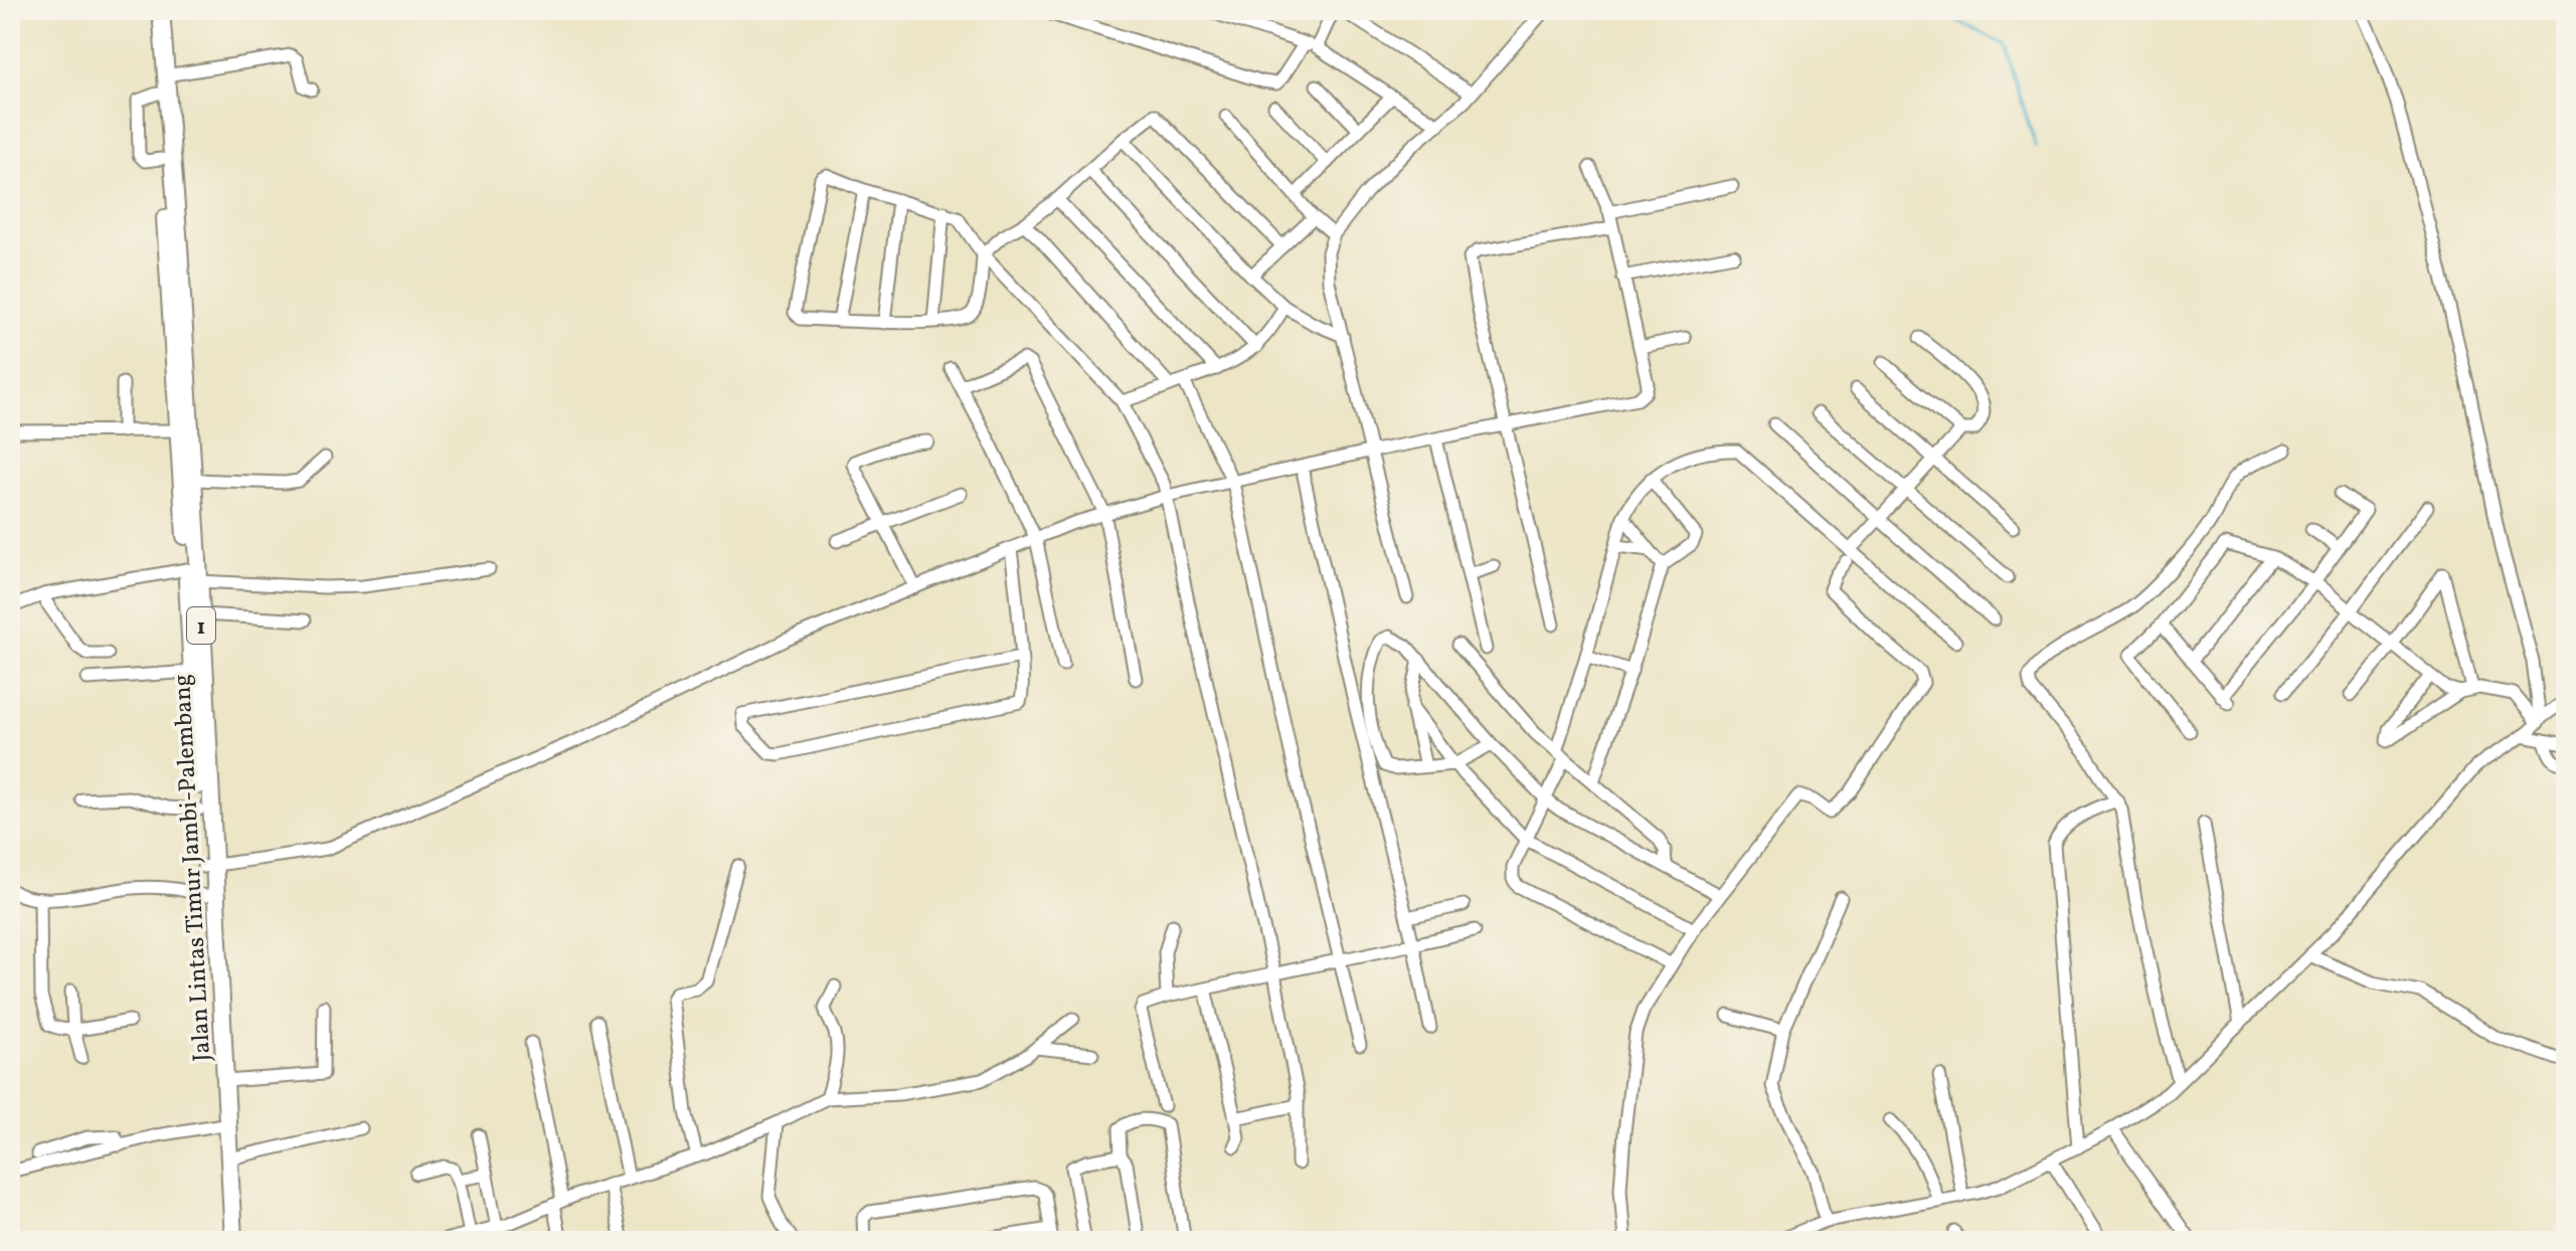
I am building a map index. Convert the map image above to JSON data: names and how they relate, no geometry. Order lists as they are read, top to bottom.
{
  "streets": {
    "highway": ["1", "Jalan Lintas Timur Jambi-Palembang"]
  }
}
